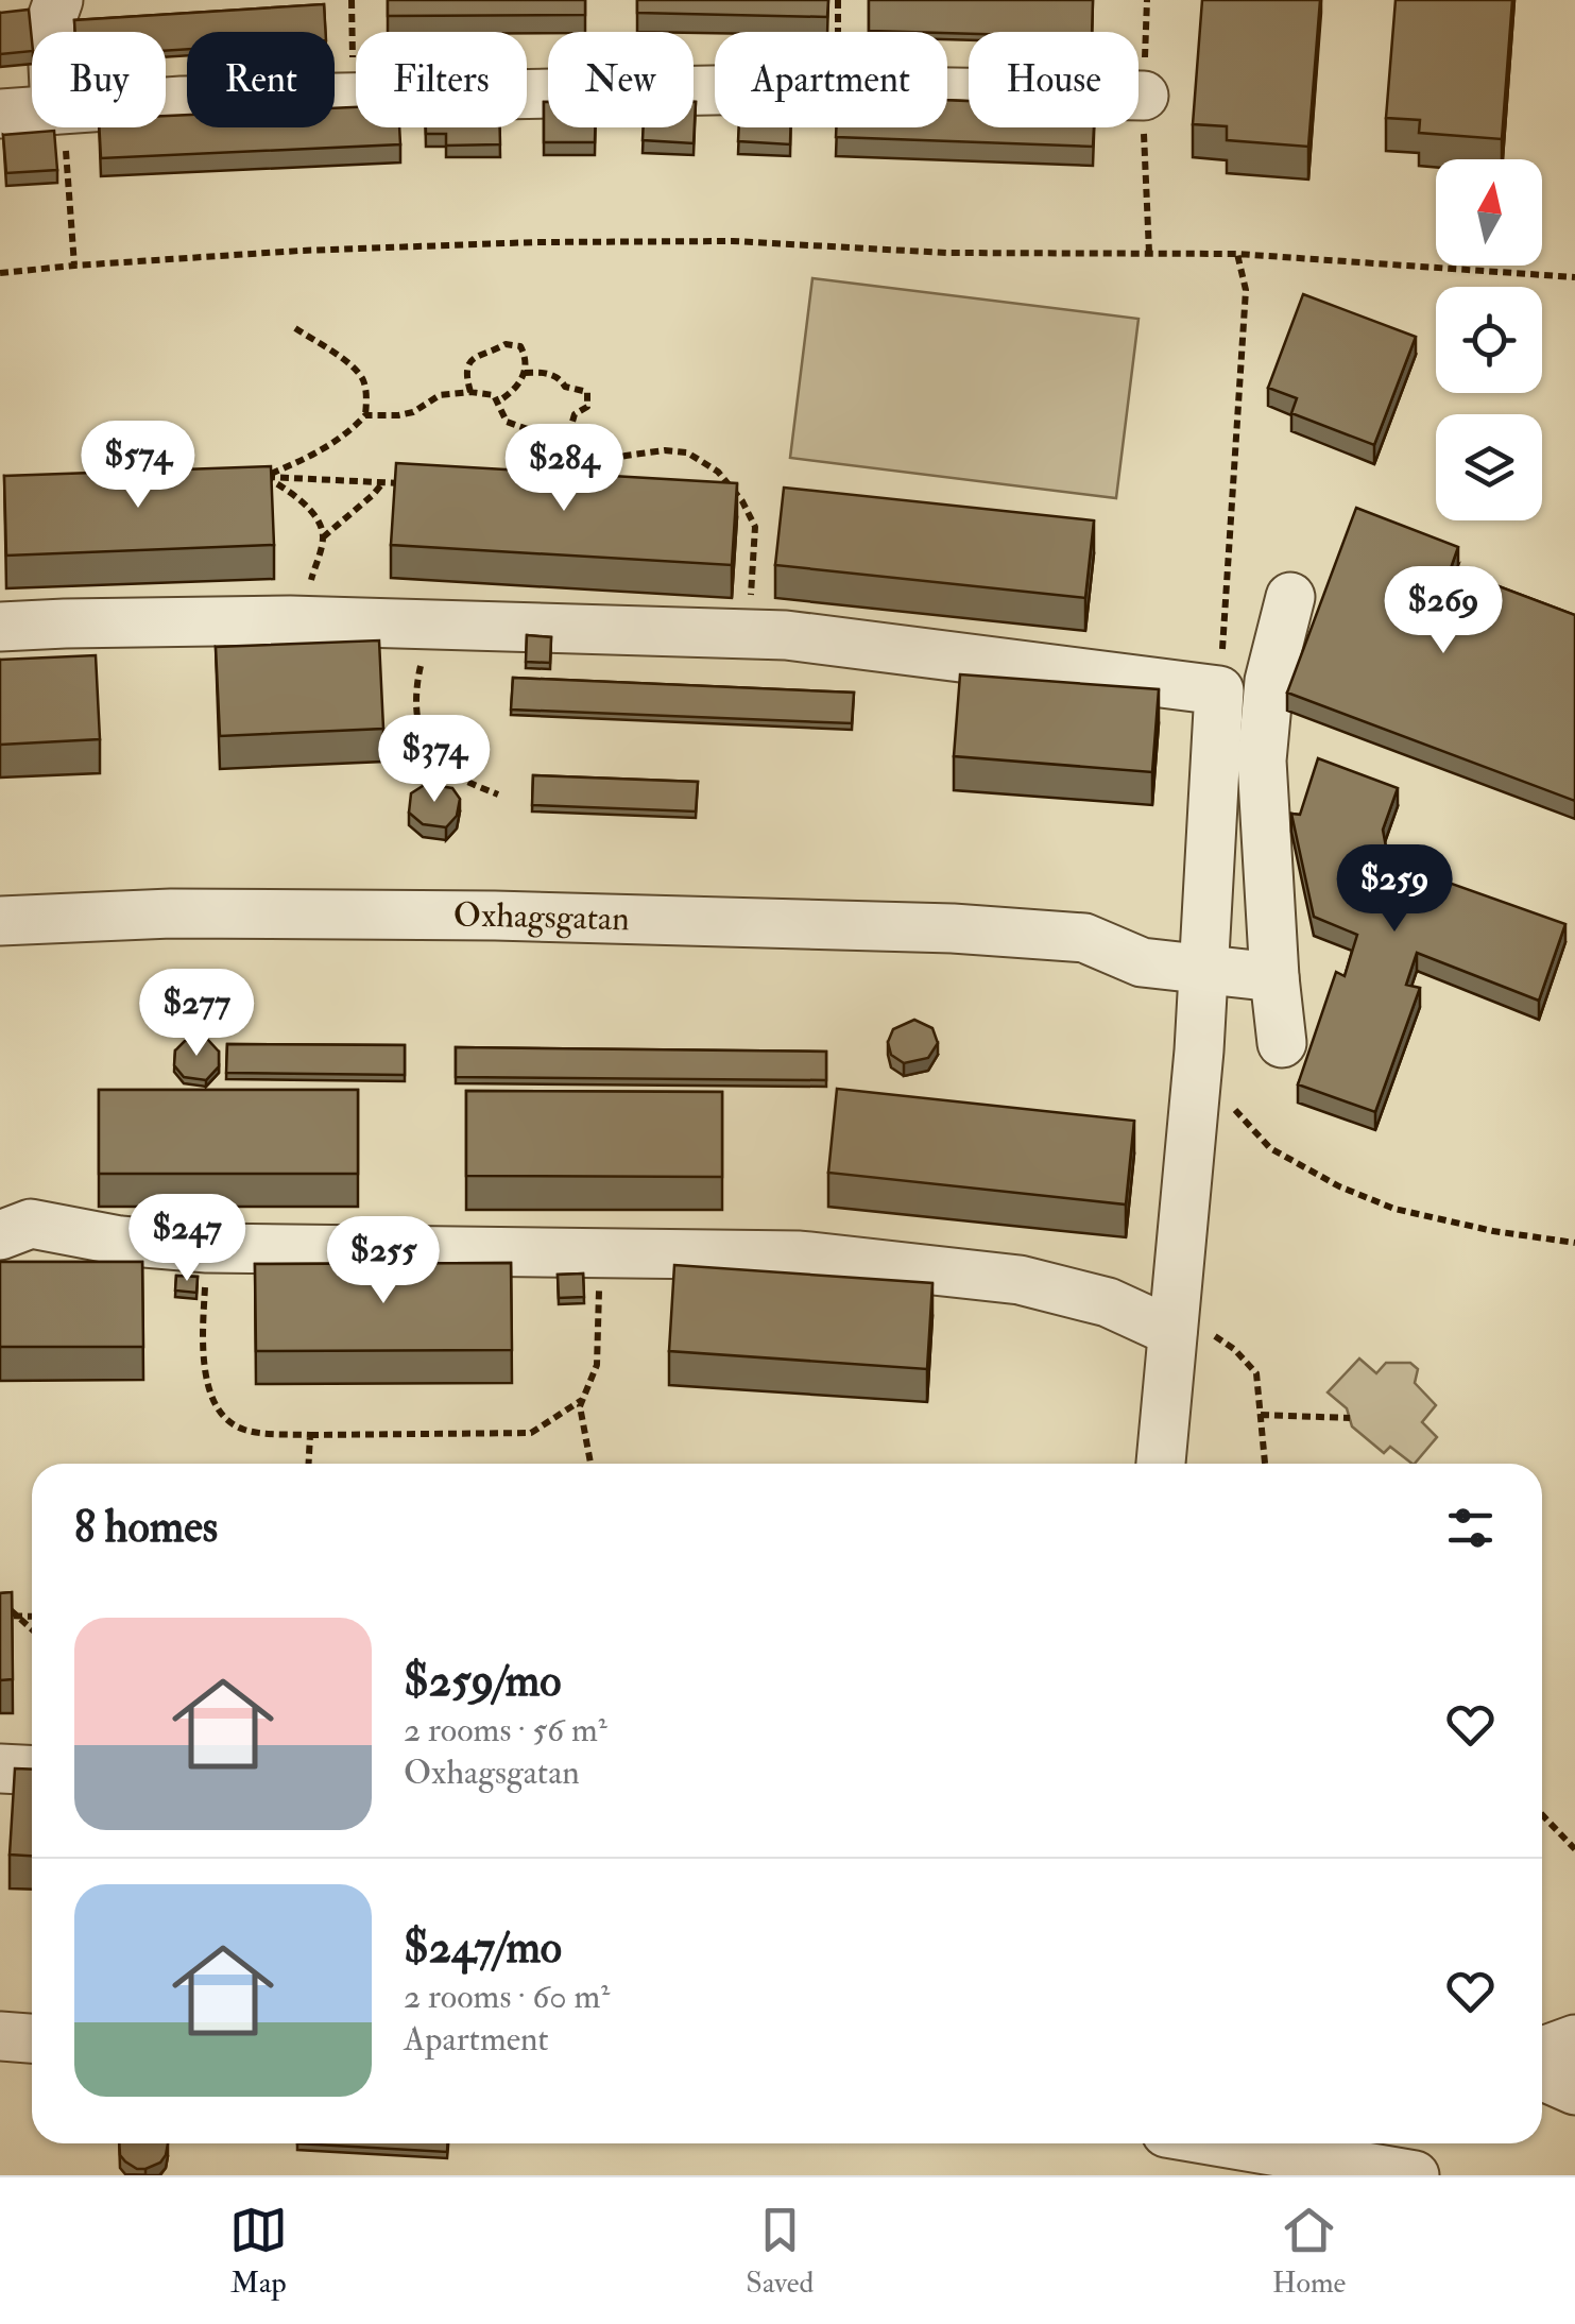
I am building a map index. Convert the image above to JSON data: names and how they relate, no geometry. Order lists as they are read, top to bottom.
{
  "streets": {
    "street": ["Oxhagsgatan"]
  },
  "north": "top",
  "page": {
    "chip": [
      "Buy",
      "Rent",
      "Filters",
      "New",
      "Apartment",
      "House"
    ],
    "price": [
      "$574",
      "$284",
      "$269",
      "$374",
      "$259",
      "$277",
      "$247",
      "$255"
    ],
    "heading": "8 homes",
    "list": [
      {
        "name": "$259/mo",
        "note": "2 rooms · 56 m² · Oxhagsgatan"
      },
      {
        "name": "$247/mo",
        "note": "2 rooms · 60 m² · Apartment"
      }
    ],
    "tabs": ["Map", "Saved", "Home"]
  }
}
